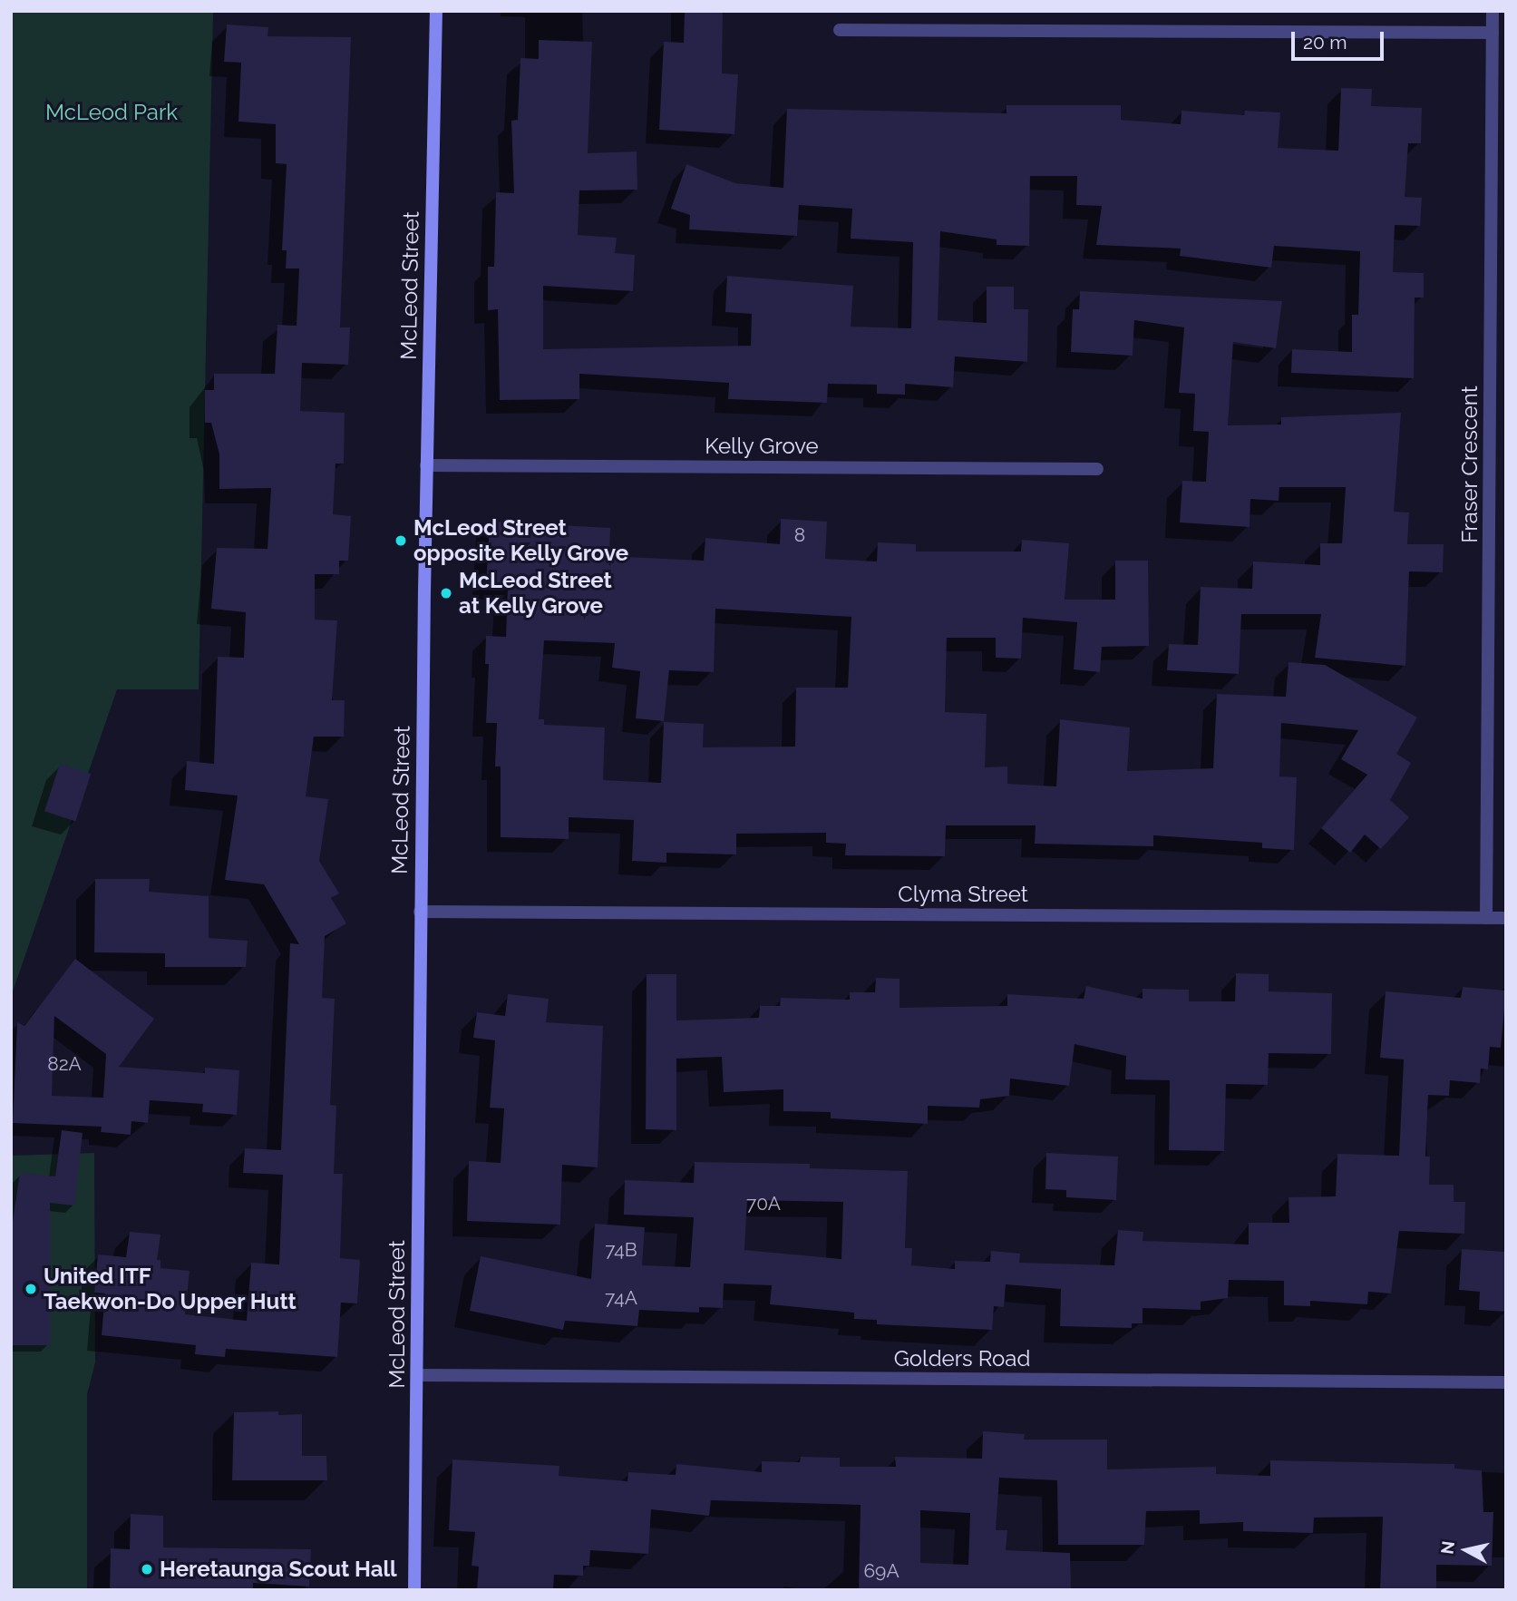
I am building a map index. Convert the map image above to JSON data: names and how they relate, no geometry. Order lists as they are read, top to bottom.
{
  "streets": {
    "street": [
      "McLeod Street",
      "Kelly Grove",
      "Fraser Crescent",
      "Clyma Street",
      "Golders Road"
    ]
  },
  "crossings": [
    ["McLeod Street", "Kelly Grove"],
    ["McLeod Street", "Clyma Street"],
    ["McLeod Street", "Golders Road"],
    ["Fraser Crescent", "Clyma Street"]
  ],
  "parks": ["McLeod Park"],
  "places": [
    "McLeod Street opposite Kelly Grove",
    "McLeod Street at Kelly Grove",
    "United ITF Taekwon-Do Upper Hutt",
    "Heretaunga Scout Hall"
  ],
  "house_numbers": [
    "8",
    "82A",
    "70A",
    "74B",
    "74A",
    "69A"
  ],
  "scale_bar": "20 m",
  "north": "left"
}
